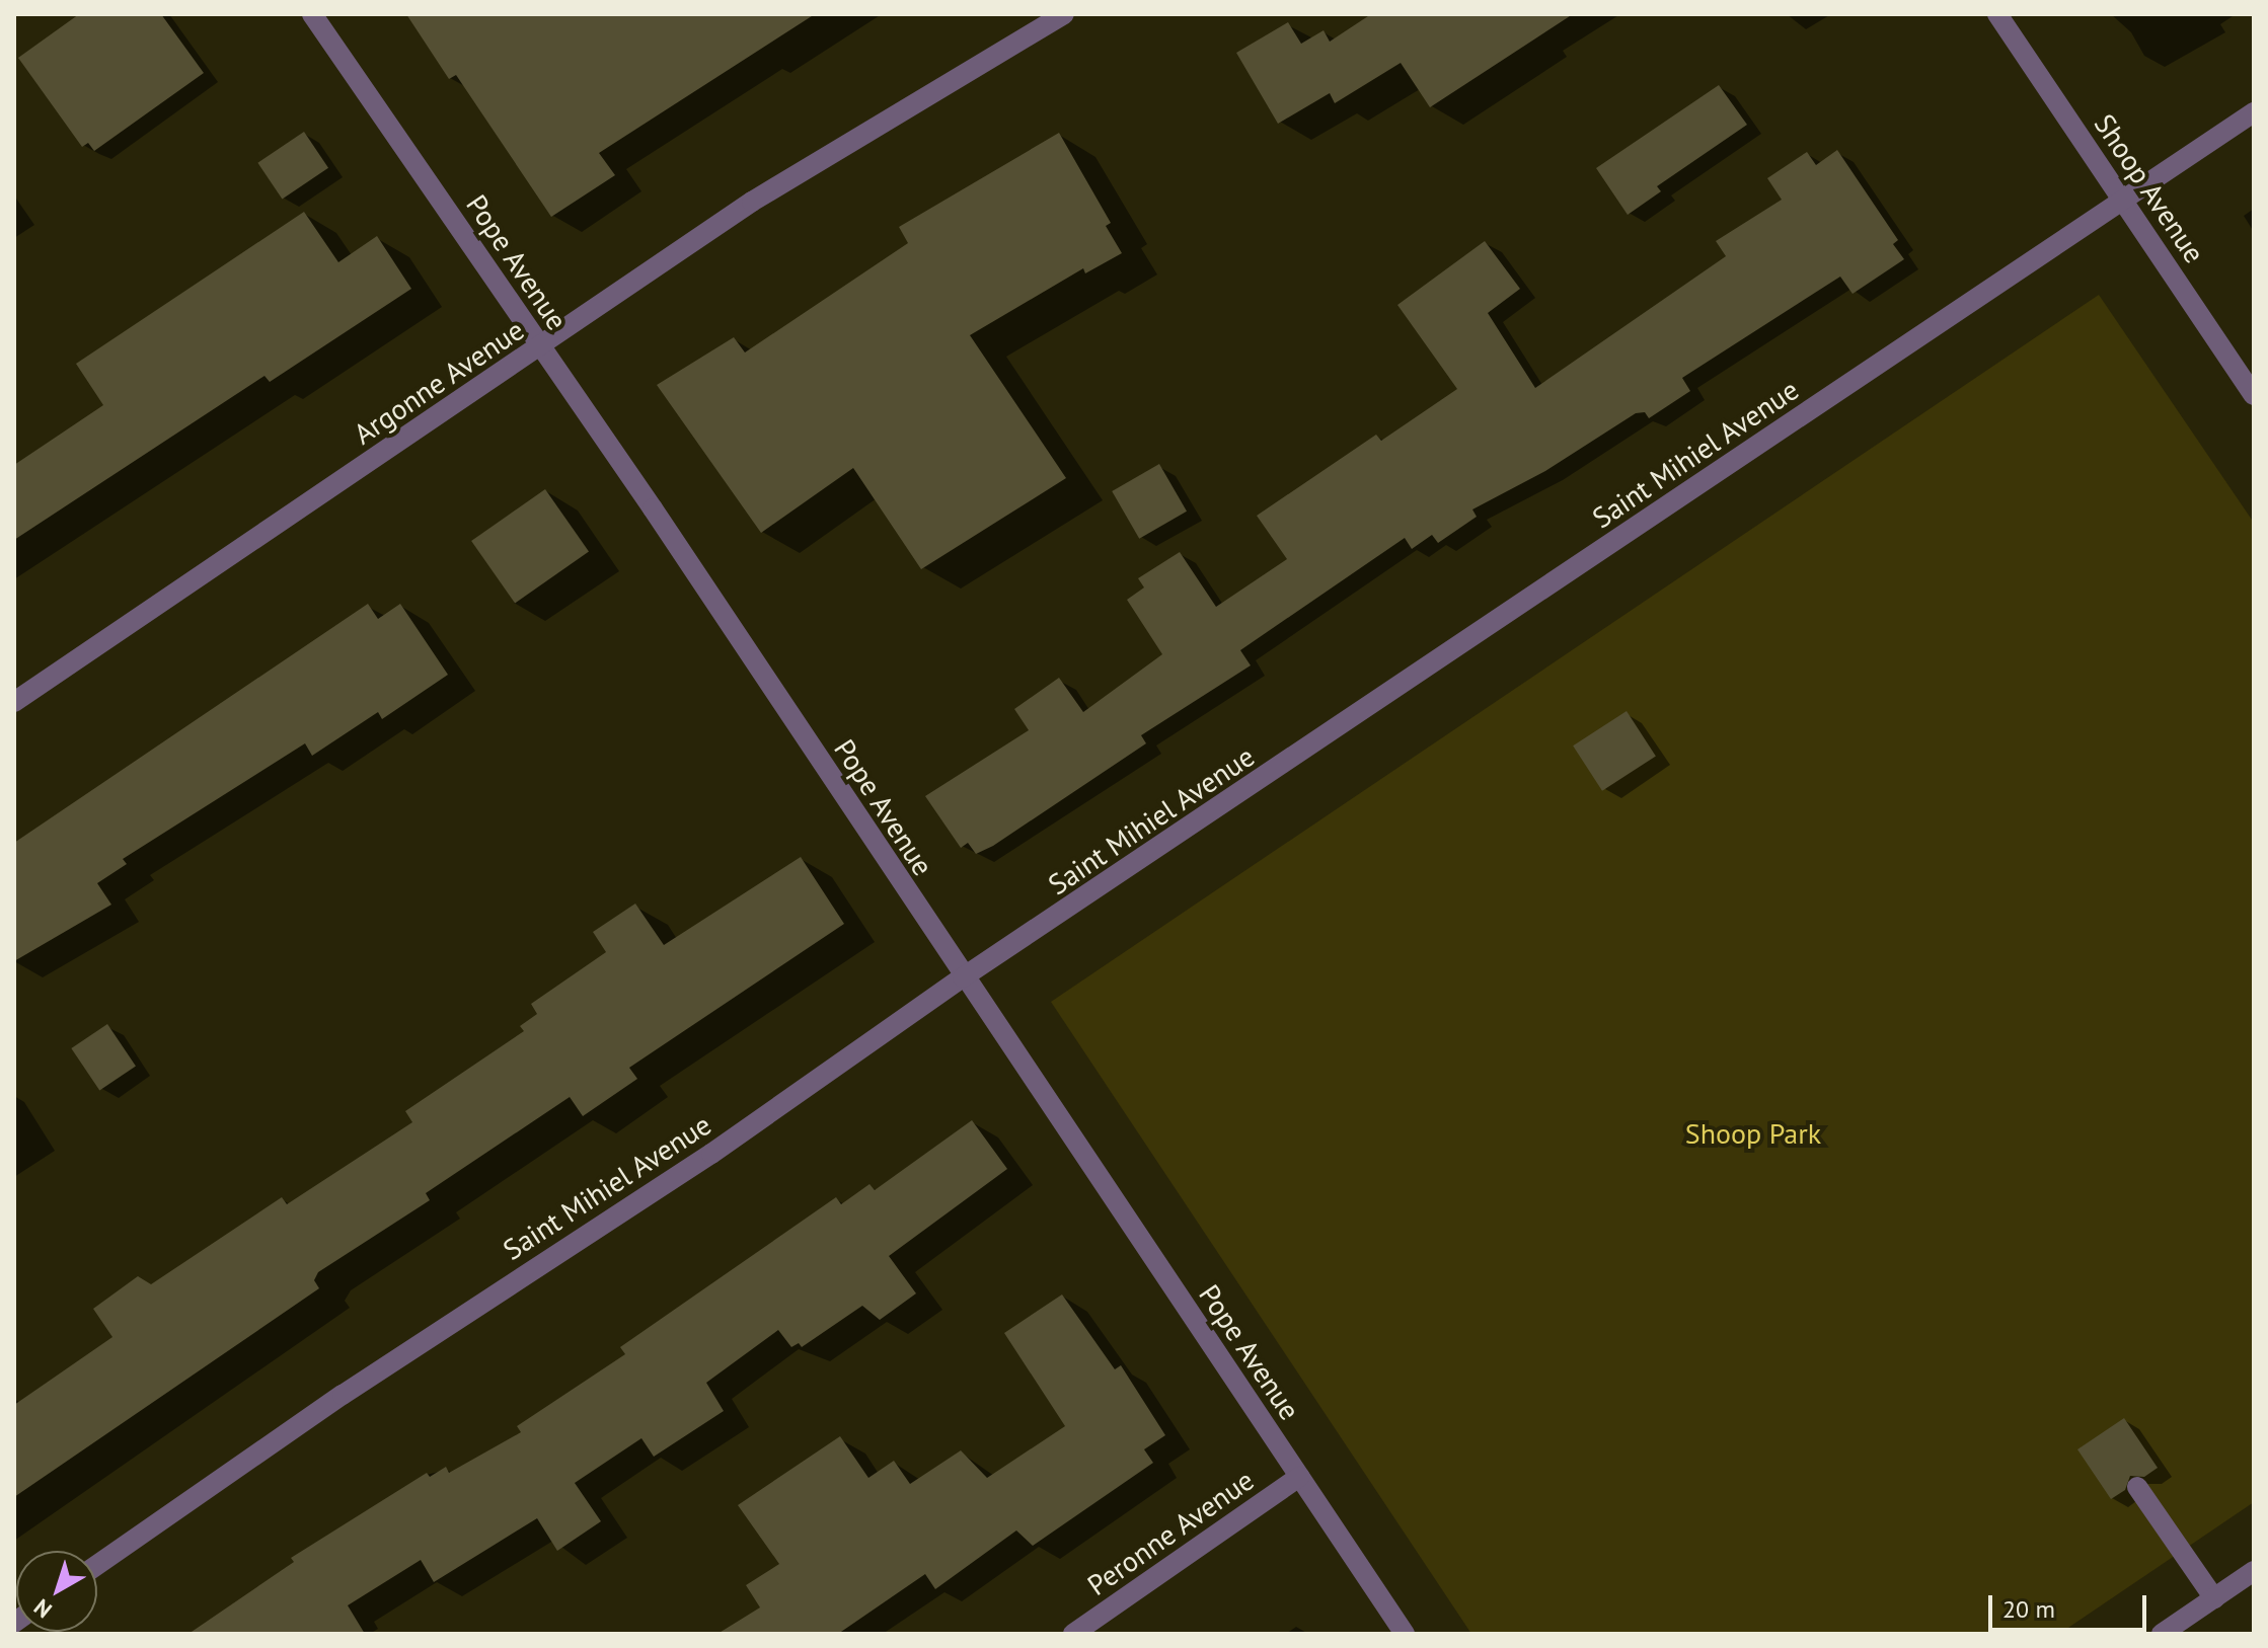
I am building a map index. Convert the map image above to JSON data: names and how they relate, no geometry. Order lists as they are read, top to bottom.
{
  "streets": {
    "street": [
      "Shoop Avenue",
      "Pope Avenue",
      "Argonne Avenue",
      "Saint Mihiel Avenue",
      "Peronne Avenue"
    ]
  },
  "crossings": [
    ["Shoop Avenue", "Saint Mihiel Avenue"],
    ["Pope Avenue", "Argonne Avenue"],
    ["Pope Avenue", "Saint Mihiel Avenue"],
    ["Pope Avenue", "Peronne Avenue"]
  ],
  "parks": ["Shoop Park"],
  "scale_bar": "20 m",
  "north": "bottom left"
}
